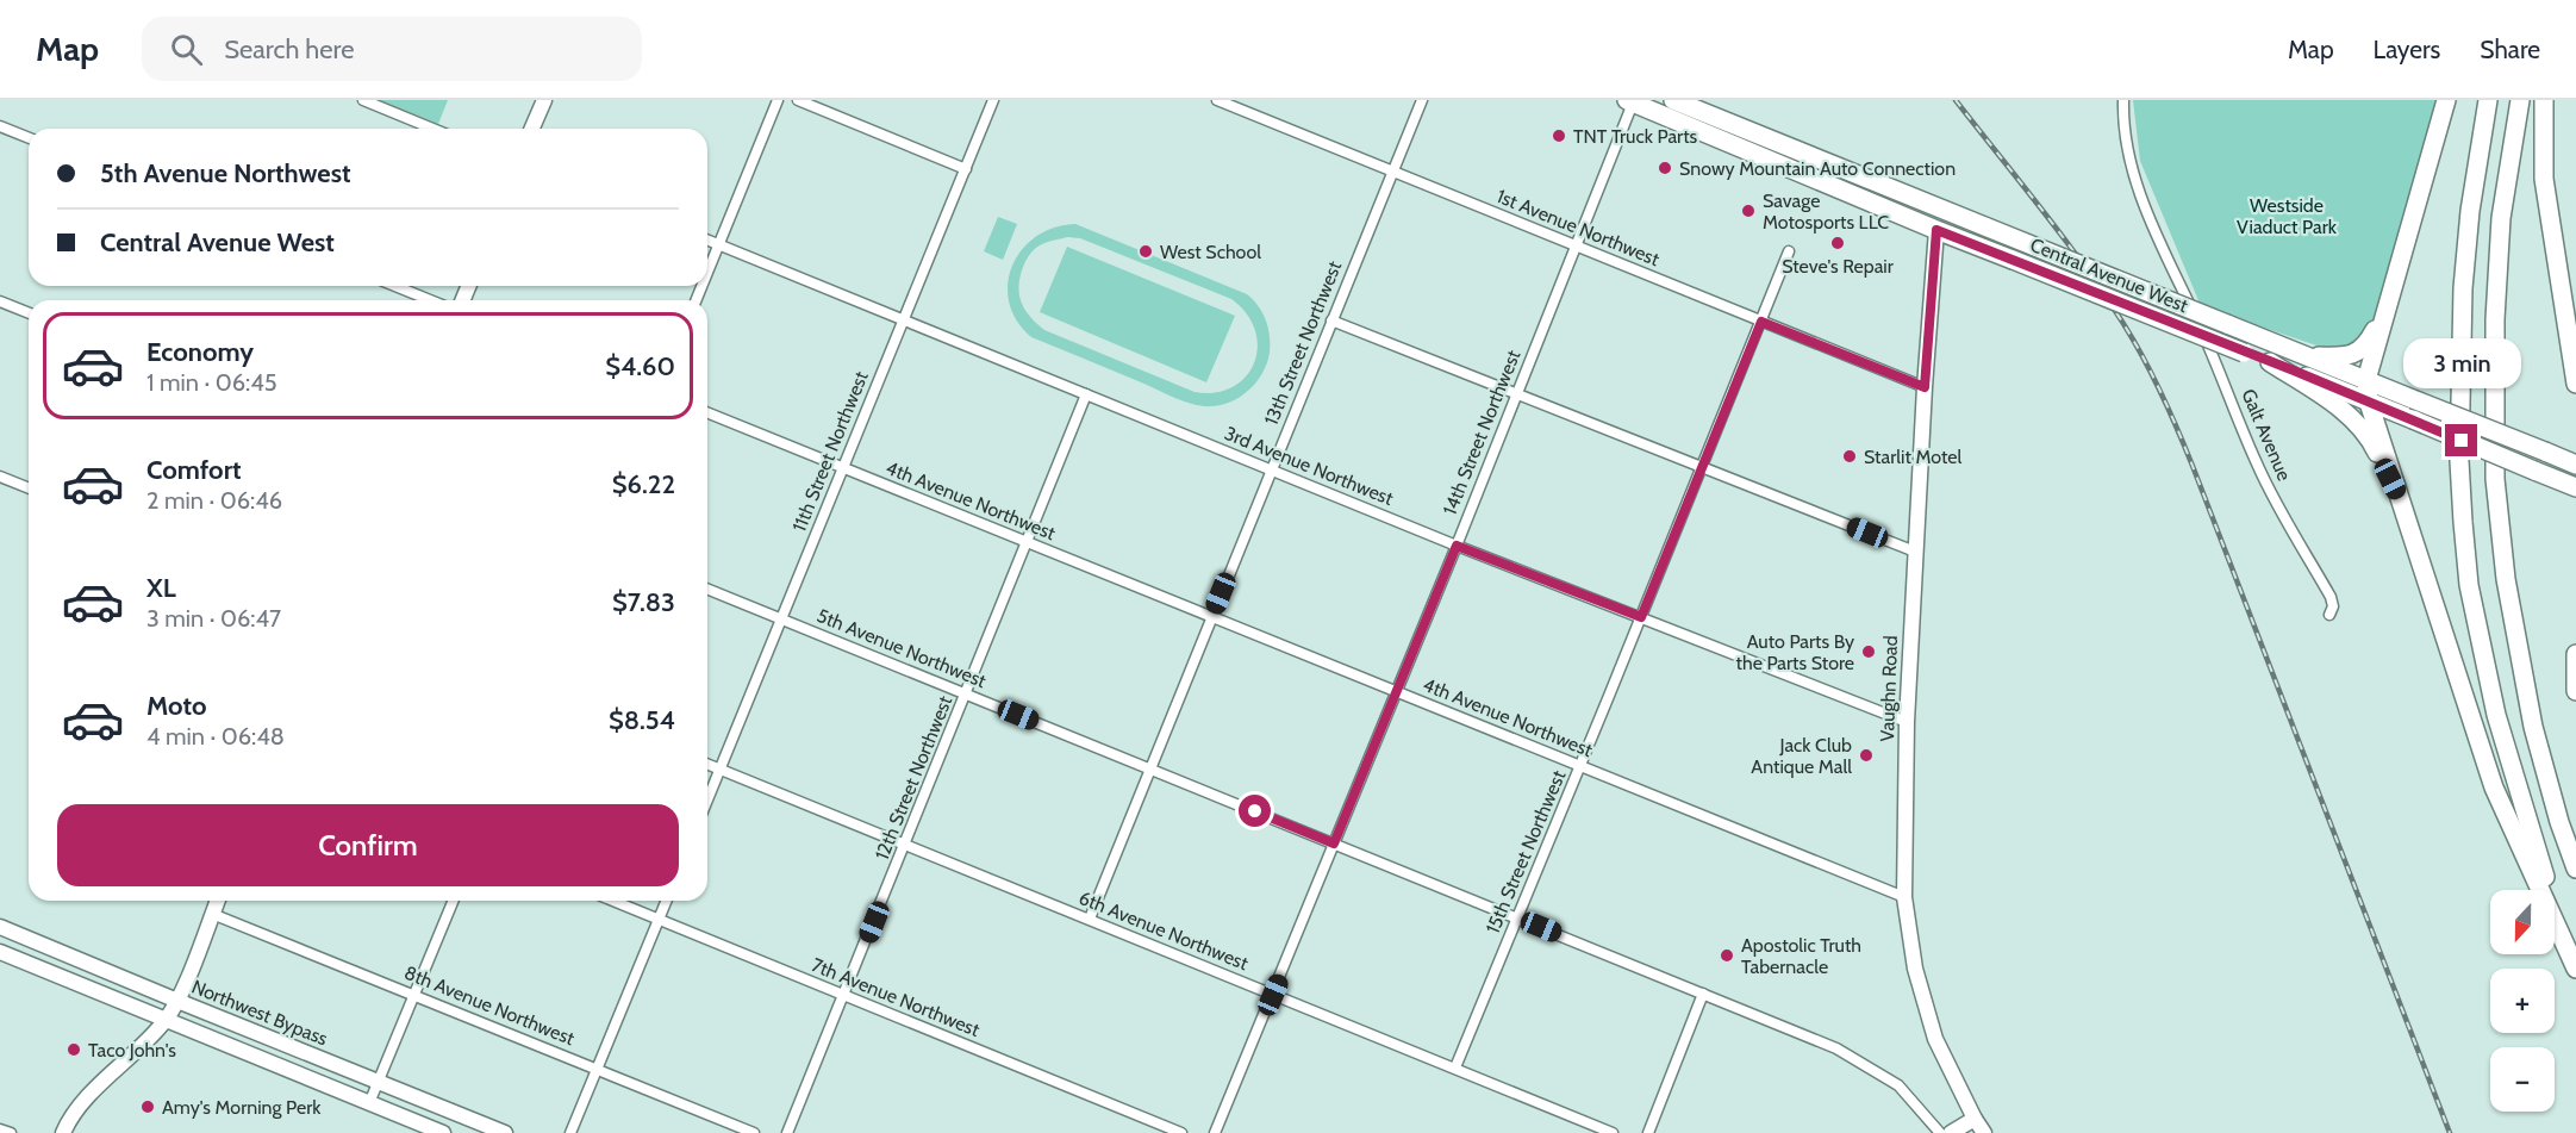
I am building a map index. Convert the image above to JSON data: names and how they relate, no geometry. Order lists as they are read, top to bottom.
{
  "streets": {
    "highway": ["Central Avenue West"],
    "main road": ["Vaughn Road", "Northwest Bypass"],
    "street": [
      "1st Avenue Northwest",
      "13th Street Northwest",
      "14th Street Northwest",
      "Galt Avenue",
      "11th Street Northwest",
      "3rd Avenue Northwest",
      "4th Avenue Northwest",
      "5th Avenue Northwest",
      "12th Street Northwest",
      "15th Street Northwest",
      "6th Avenue Northwest",
      "7th Avenue Northwest",
      "8th Avenue Northwest"
    ]
  },
  "crossings": [
    ["1st Avenue Northwest", "13th Street Northwest"],
    ["1st Avenue Northwest", "14th Street Northwest"],
    ["1st Avenue Northwest", "Vaughn Road"],
    ["1st Avenue Northwest", "15th Street Northwest"],
    ["Central Avenue West", "14th Street Northwest"],
    ["Central Avenue West", "Vaughn Road"],
    ["13th Street Northwest", "3rd Avenue Northwest"],
    ["13th Street Northwest", "4th Avenue Northwest"],
    ["13th Street Northwest", "5th Avenue Northwest"],
    ["13th Street Northwest", "6th Avenue Northwest"],
    ["14th Street Northwest", "3rd Avenue Northwest"],
    ["14th Street Northwest", "4th Avenue Northwest"],
    ["14th Street Northwest", "5th Avenue Northwest"],
    ["14th Street Northwest", "6th Avenue Northwest"],
    ["11th Street Northwest", "3rd Avenue Northwest"],
    ["11th Street Northwest", "4th Avenue Northwest"],
    ["11th Street Northwest", "5th Avenue Northwest"],
    ["11th Street Northwest", "6th Avenue Northwest"],
    ["3rd Avenue Northwest", "Vaughn Road"],
    ["3rd Avenue Northwest", "12th Street Northwest"],
    ["3rd Avenue Northwest", "15th Street Northwest"],
    ["4th Avenue Northwest", "Vaughn Road"],
    ["4th Avenue Northwest", "12th Street Northwest"],
    ["4th Avenue Northwest", "15th Street Northwest"],
    ["5th Avenue Northwest", "12th Street Northwest"],
    ["5th Avenue Northwest", "15th Street Northwest"],
    ["12th Street Northwest", "6th Avenue Northwest"],
    ["12th Street Northwest", "7th Avenue Northwest"],
    ["15th Street Northwest", "6th Avenue Northwest"]
  ],
  "parks": ["Westside Viaduct Park"],
  "places": [
    "TNT Truck Parts",
    "Snowy Mountain Auto Connection",
    "Savage Motosports LLC",
    "Steve's Repair",
    "West School",
    "Starlit Motel",
    "Auto Parts By the Parts Store",
    "Jack Club Antique Mall",
    "Apostolic Truth Tabernacle",
    "Taco John's",
    "Amy's Morning Perk"
  ],
  "north": "bottom",
  "page": {
    "header": "Map",
    "search": "Search here",
    "nav": ["Map", "Layers", "Share"],
    "banner": ["5th Avenue Northwest", "Central Avenue West"],
    "list": [
      {
        "name": "Economy",
        "note": "1 min · 06:45",
        "value": "$4.60"
      },
      {
        "name": "Comfort",
        "note": "2 min · 06:46",
        "value": "$6.22"
      },
      {
        "name": "XL",
        "note": "3 min · 06:47",
        "value": "$7.83"
      },
      {
        "name": "Moto",
        "note": "4 min · 06:48",
        "value": "$8.54"
      }
    ],
    "bubble": "3 min",
    "buttons": "Confirm",
    "map_buttons": ["+", "−"]
  }
}
